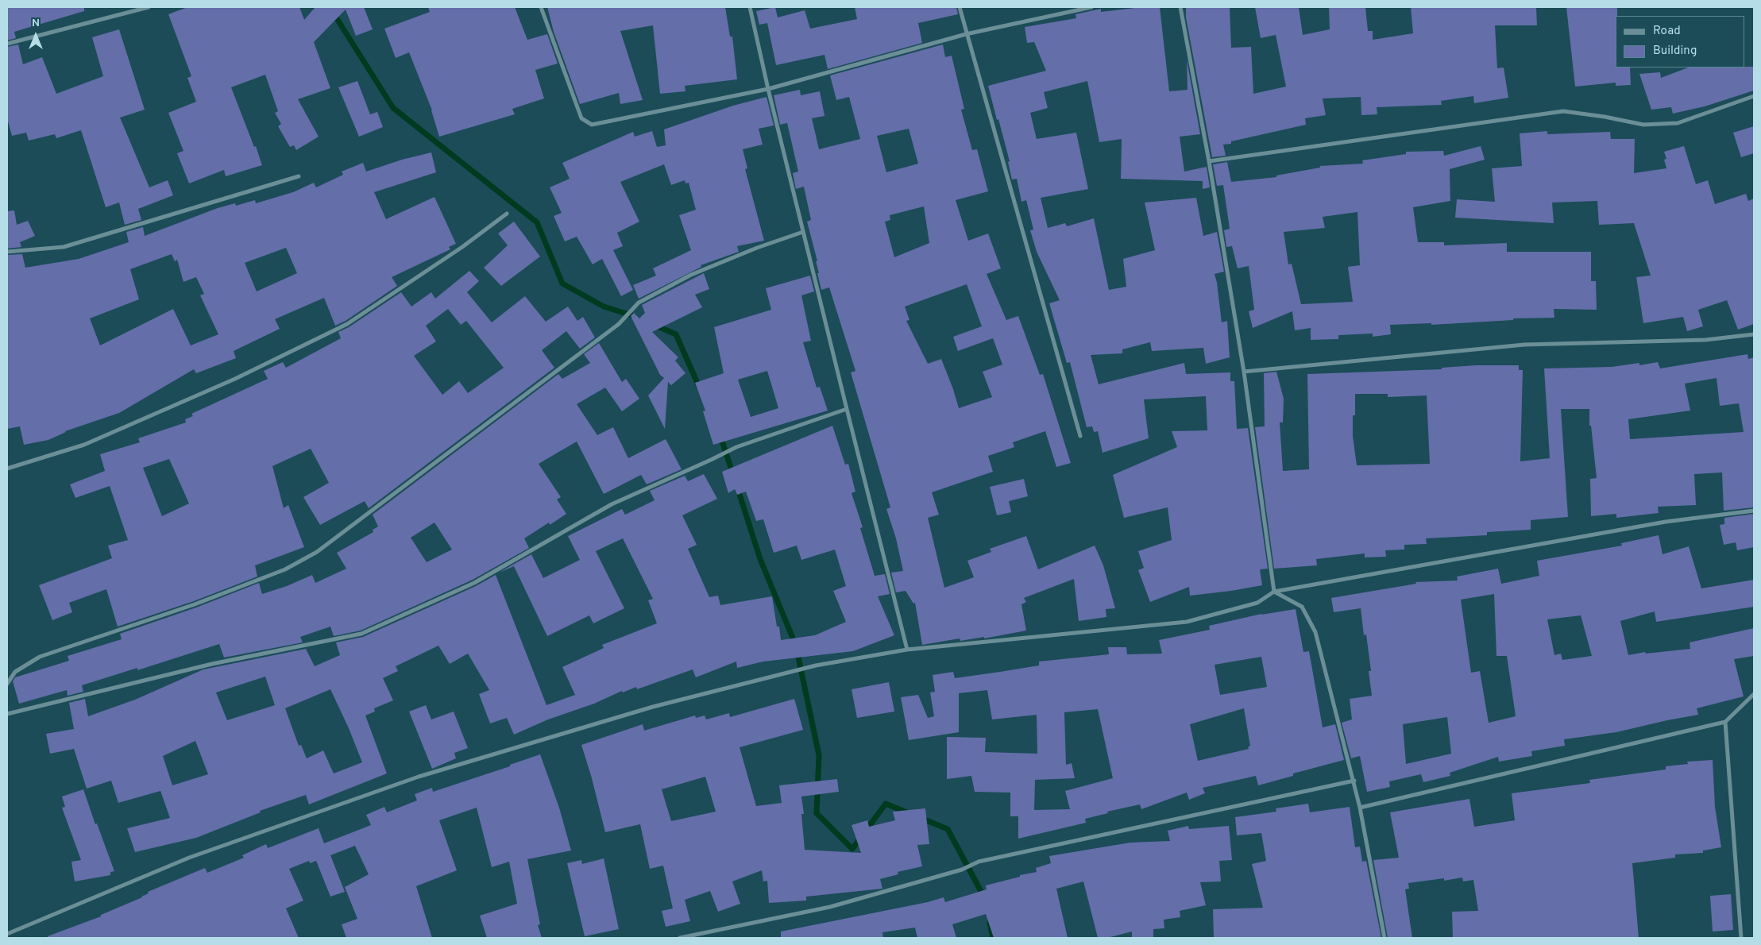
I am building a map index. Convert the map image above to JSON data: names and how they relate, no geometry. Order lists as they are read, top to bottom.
{
  "legend": ["Road", "Building"],
  "north": "top"
}
